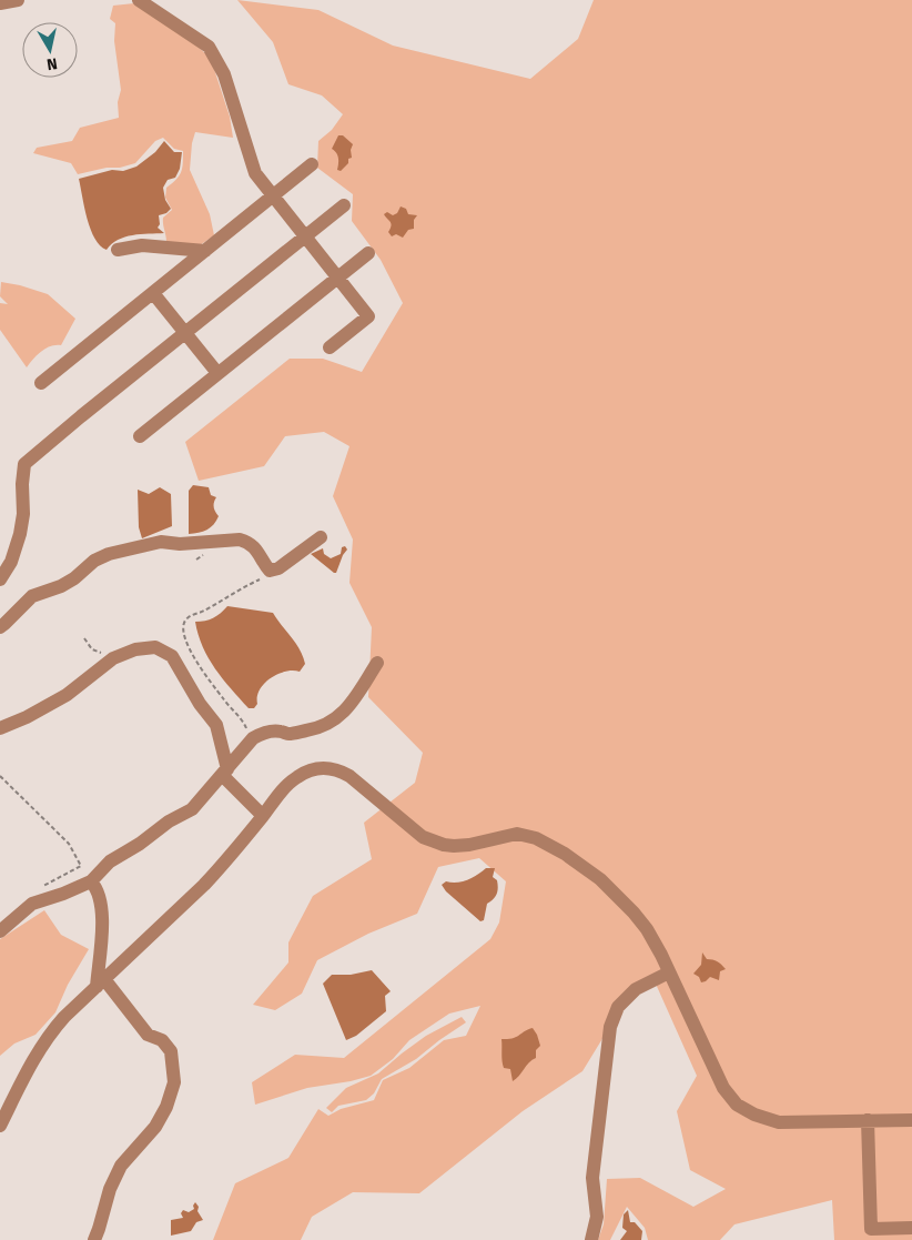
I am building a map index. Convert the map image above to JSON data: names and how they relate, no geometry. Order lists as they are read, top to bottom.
{
  "north": "bottom"
}
